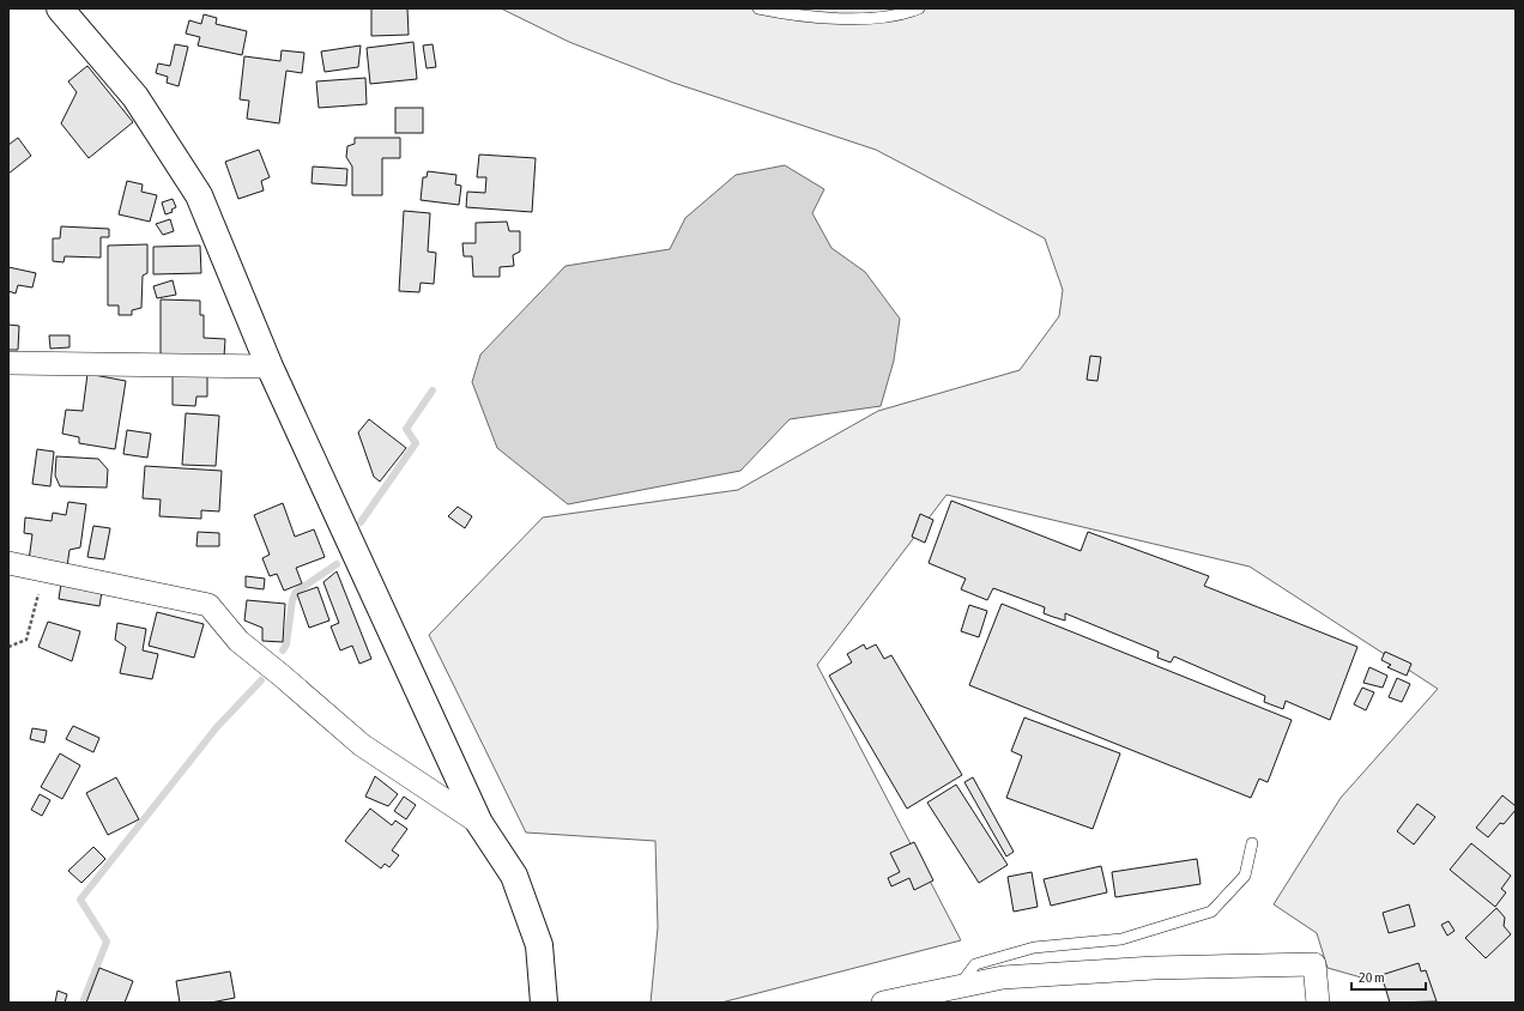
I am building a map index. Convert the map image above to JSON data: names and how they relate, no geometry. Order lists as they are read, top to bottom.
{
  "scale_bar": "20 m"
}
